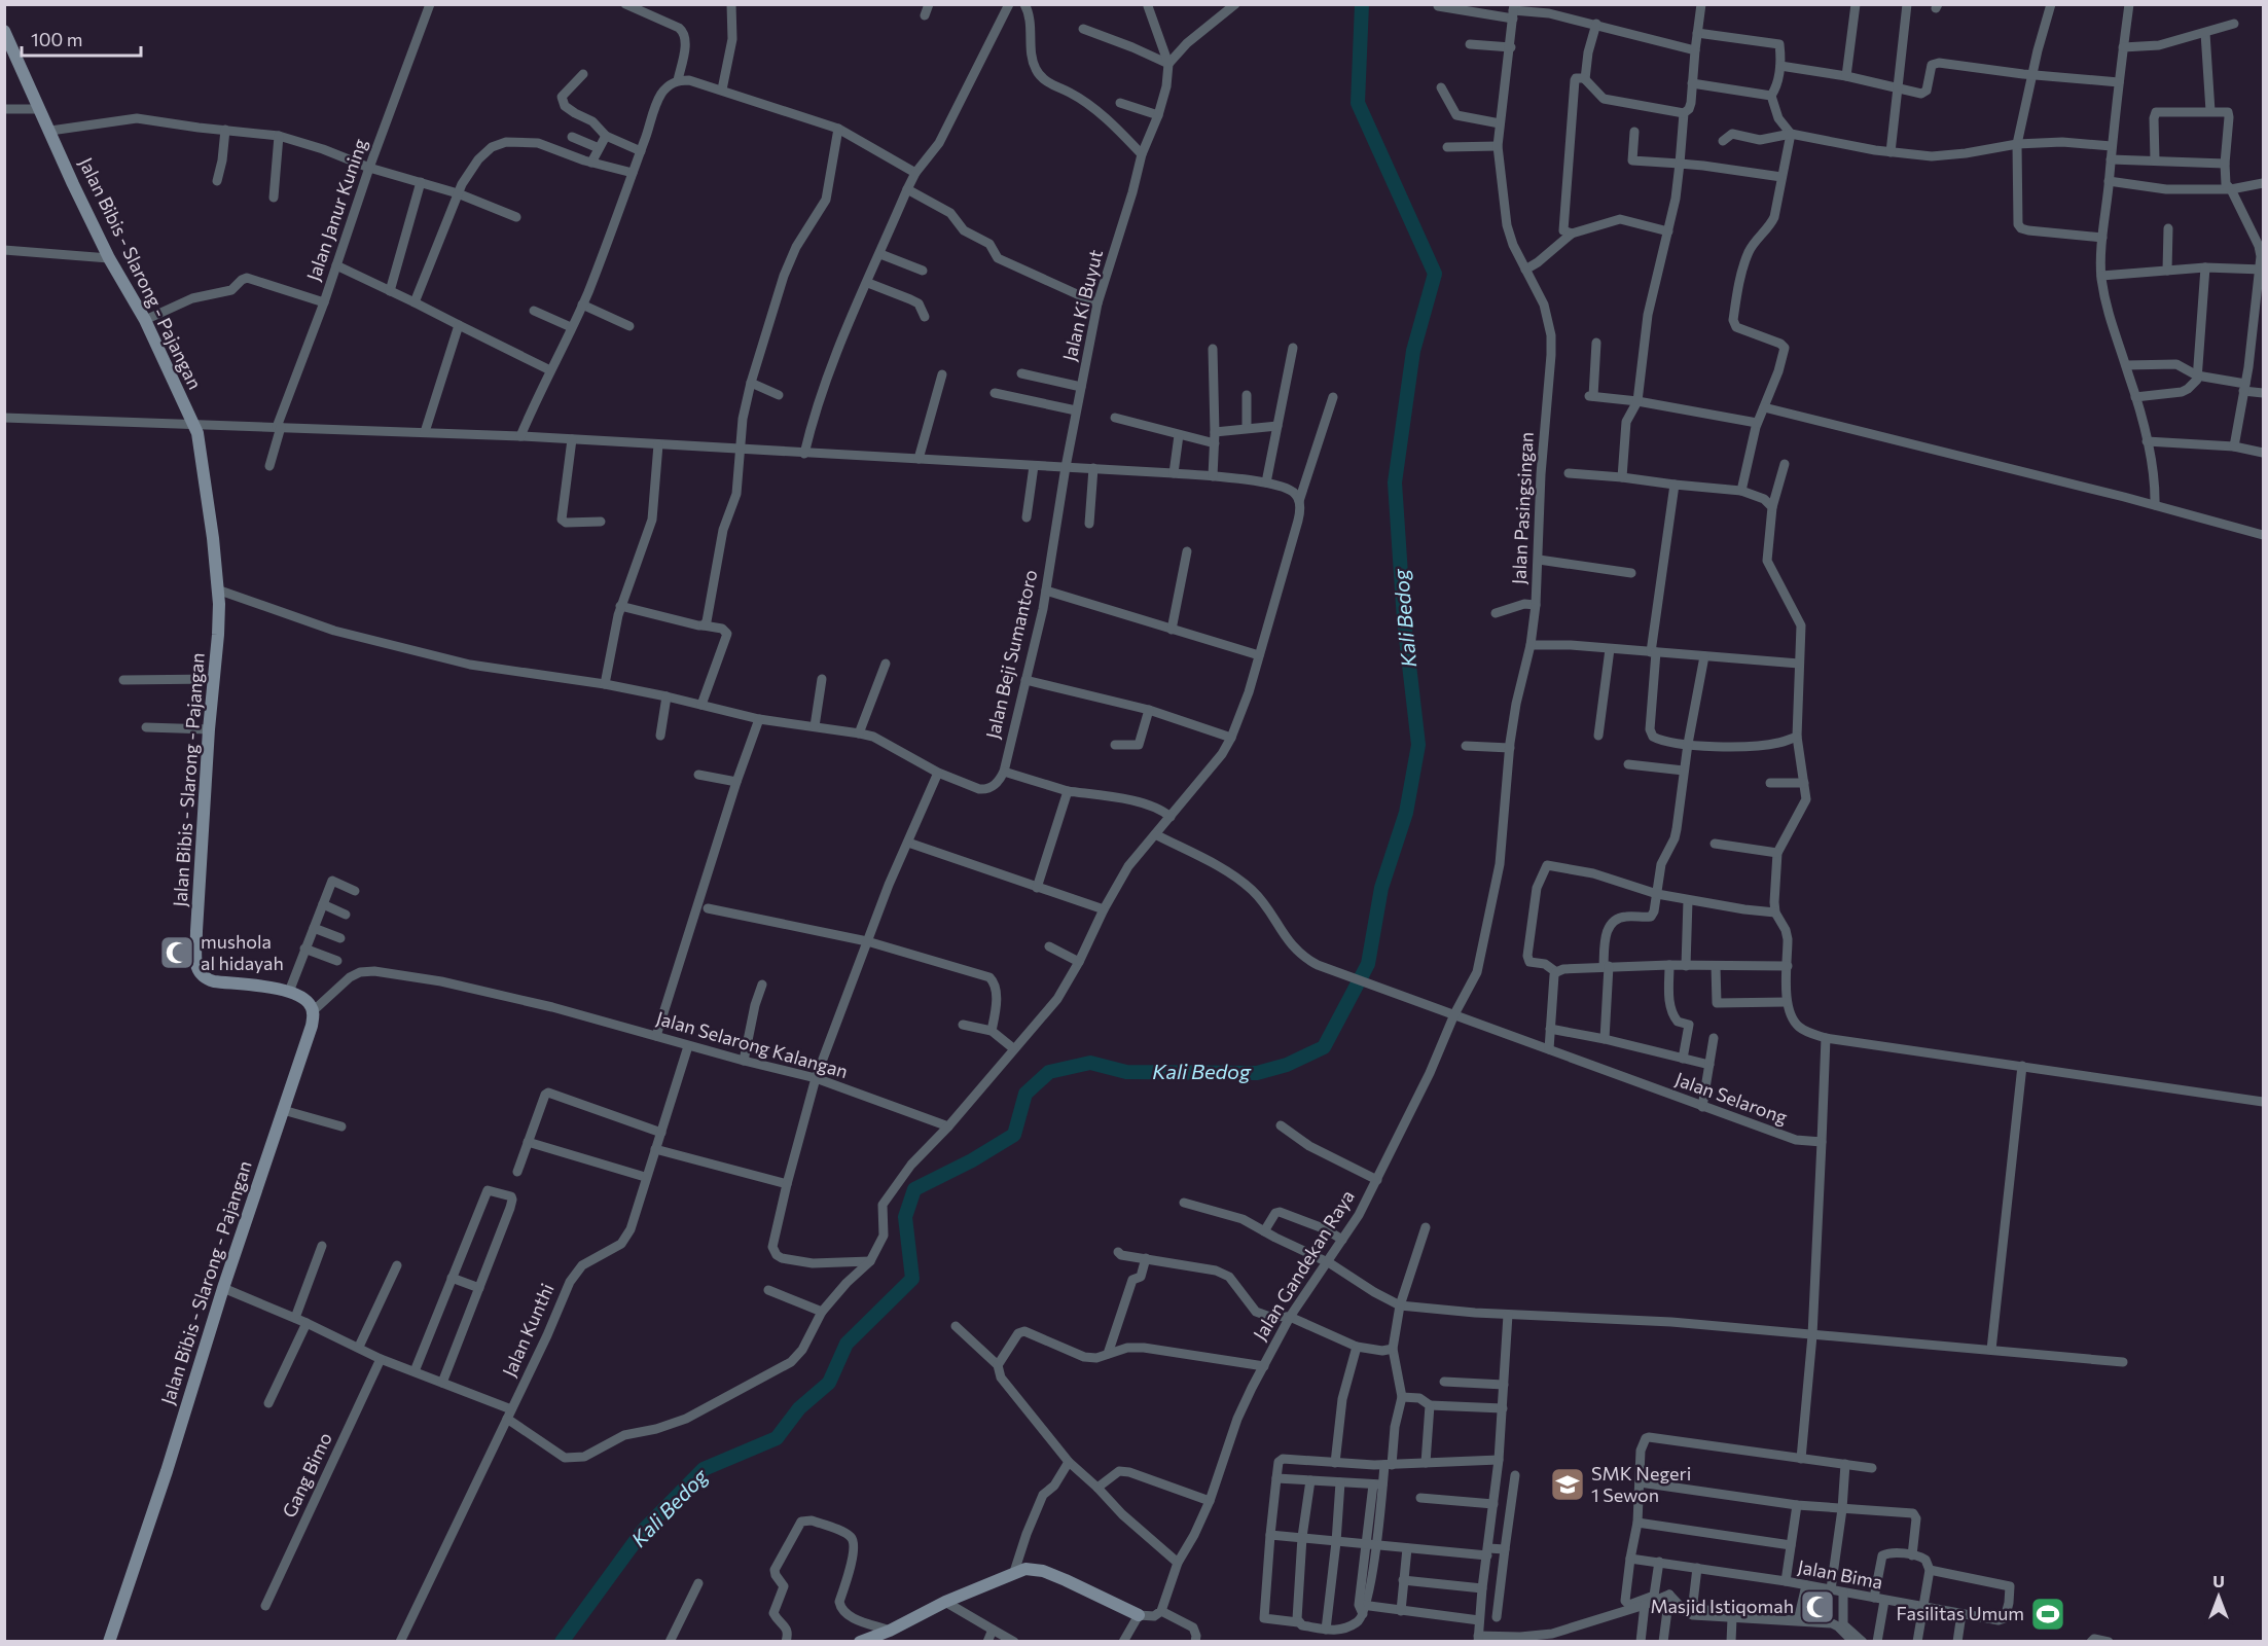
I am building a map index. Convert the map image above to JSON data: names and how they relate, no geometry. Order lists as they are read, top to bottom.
{
  "streets": {
    "main road": ["Jalan Bibis - Slarong - Pajangan"],
    "street": [
      "Jalan Janur Kuning",
      "Jalan Ki Buyut",
      "Jalan Pasingsingan",
      "Jalan Beji Sumantoro",
      "Jalan Selarong Kalangan",
      "Jalan Selarong",
      "Jalan Gandekan Raya",
      "Jalan Kunthi",
      "Gang Bimo",
      "Jalan Bima"
    ]
  },
  "crossings": [
    ["Jalan Bibis - Slarong - Pajangan", "Jalan Selarong Kalangan"],
    ["Jalan Ki Buyut", "Jalan Beji Sumantoro"],
    ["Jalan Pasingsingan", "Jalan Selarong"],
    ["Jalan Pasingsingan", "Jalan Gandekan Raya"],
    ["Jalan Selarong Kalangan", "Jalan Kunthi"],
    ["Jalan Selarong", "Jalan Gandekan Raya"]
  ],
  "water": ["Kali Bedog"],
  "places": {
    "mosque": ["mushola al hidayah", "Masjid Istiqomah"],
    "school or university": ["SMK Negeri 1 Sewon"],
    "sports": ["Fasilitas Umum"]
  },
  "scale_bar": "100 m",
  "north": "top"
}
